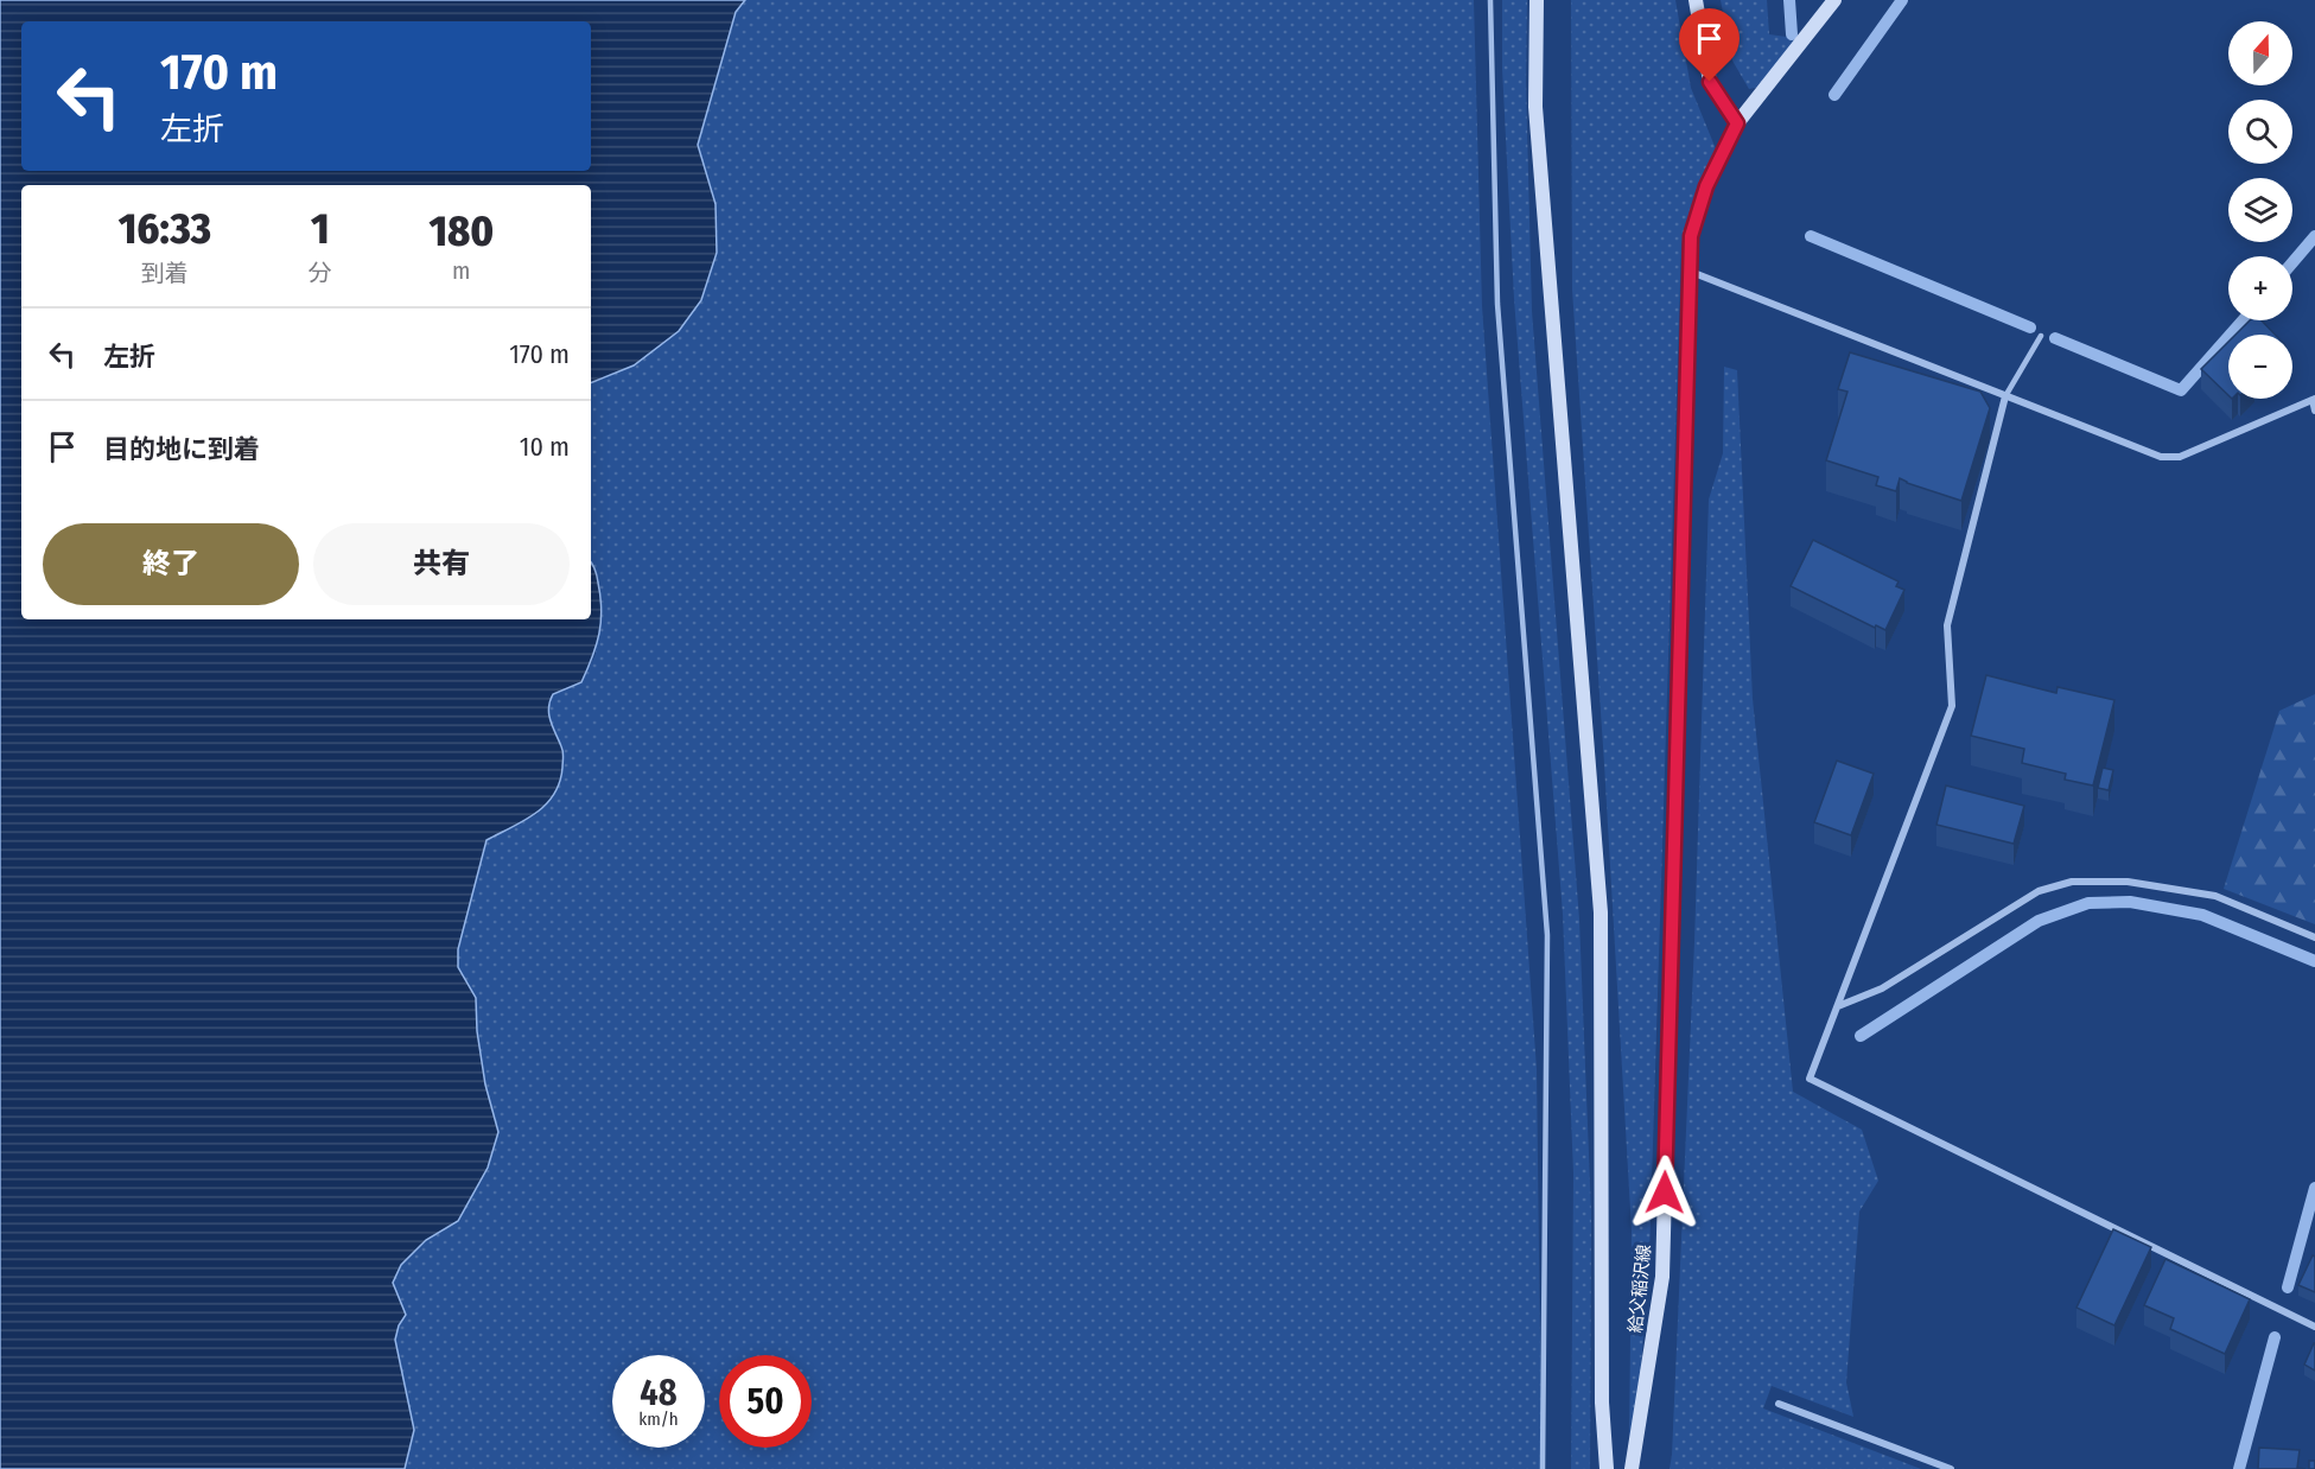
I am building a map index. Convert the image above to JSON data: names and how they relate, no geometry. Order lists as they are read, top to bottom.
{
  "streets": {
    "street": ["給父稲沢線"]
  },
  "north": "top",
  "page": {
    "map_buttons": ["+", "−"],
    "turn": ["170 m", "左折"],
    "eta": [
      "16:33",
      "到着",
      "1",
      "分",
      "180",
      "m"
    ],
    "list": [
      {
        "name": "左折",
        "value": "170 m"
      },
      {
        "name": "目的地に到着",
        "value": "10 m"
      }
    ],
    "buttons": ["終了", "共有"],
    "speed": "48 km/h",
    "limit": "50"
  }
}
